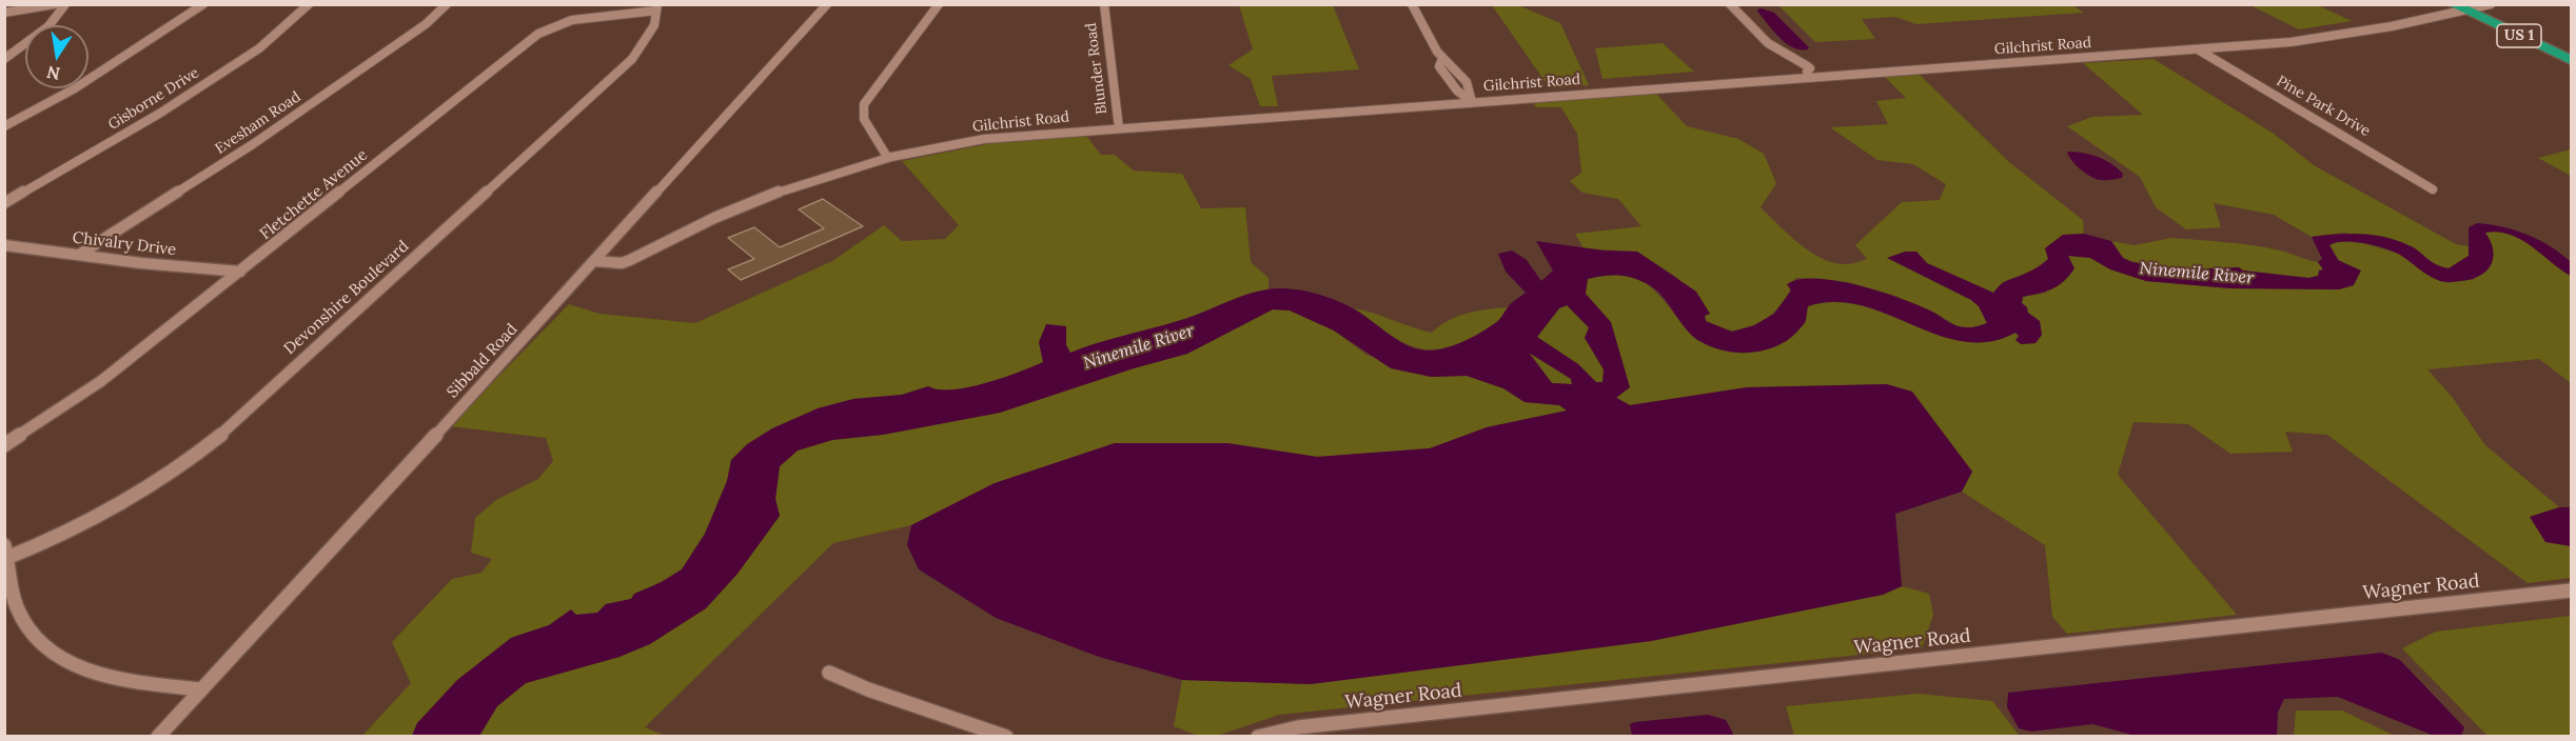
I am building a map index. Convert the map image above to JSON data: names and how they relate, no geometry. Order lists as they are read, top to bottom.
{
  "streets": {
    "highway": ["US 1"],
    "street": [
      "Gilchrist Road",
      "Blunder Road",
      "Gisborne Drive",
      "Pine Park Drive",
      "Evesham Road",
      "Fletchette Avenue",
      "Chivalry Drive",
      "Devonshire Boulevard",
      "Sibbald Road",
      "Wagner Road"
    ]
  },
  "crossings": [
    ["US 1", "Gilchrist Road"],
    ["Gilchrist Road", "Blunder Road"],
    ["Gilchrist Road", "Pine Park Drive"],
    ["Gilchrist Road", "Sibbald Road"],
    ["Evesham Road", "Chivalry Drive"],
    ["Fletchette Avenue", "Chivalry Drive"],
    ["Fletchette Avenue", "Devonshire Boulevard"]
  ],
  "water": ["Ninemile River"],
  "north": "bottom"
}
